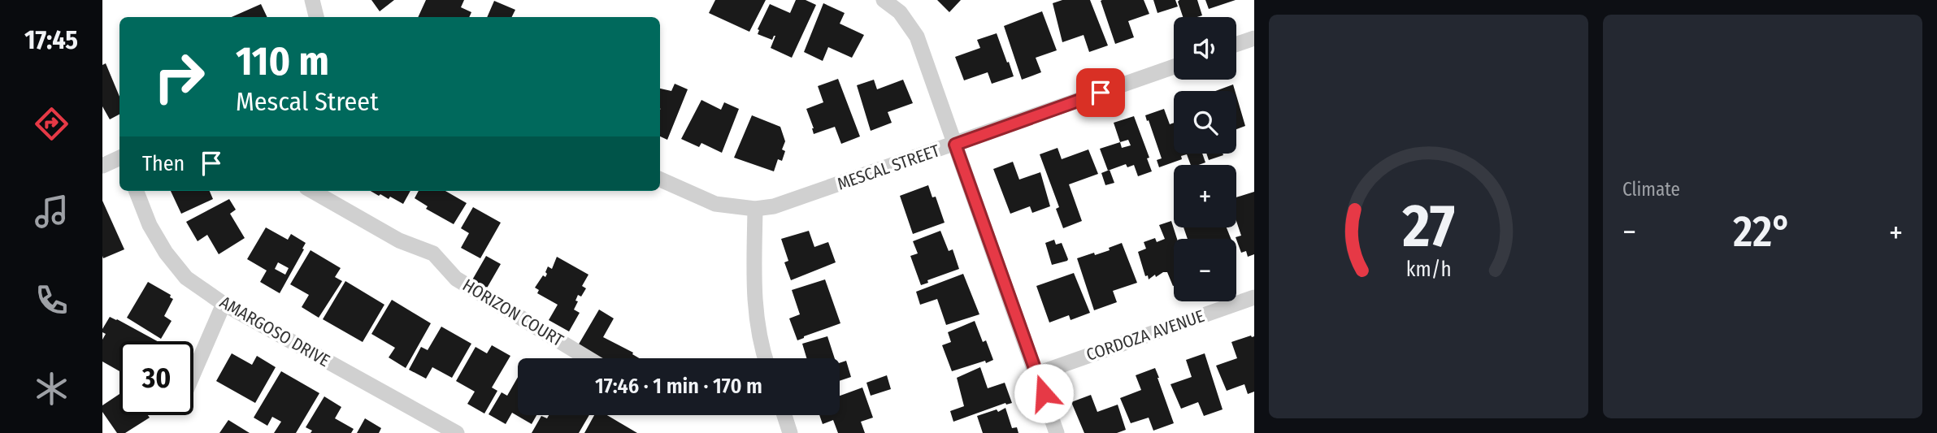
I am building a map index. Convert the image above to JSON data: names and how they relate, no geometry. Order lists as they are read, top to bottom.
{
  "streets": {
    "street": [
      "MESCAL STREET",
      "HORIZON COURT",
      "AMARGOSO DRIVE",
      "CORDOZA AVENUE"
    ]
  },
  "page": {
    "tabs": "17:45",
    "tile": "Climate",
    "map_buttons": ["+", "−"],
    "turn": ["110 m", "Mescal Street"],
    "then": "Then",
    "heat": ["−", "22°", "+"],
    "limit": "30",
    "trip": "17:46 · 1 min · 170 m",
    "gauge": ["27", "km/h"]
  }
}
